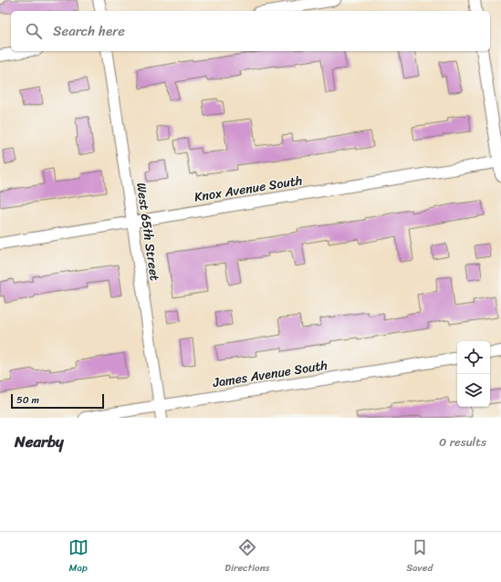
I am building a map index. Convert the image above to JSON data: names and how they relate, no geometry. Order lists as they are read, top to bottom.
{
  "streets": {
    "street": ["Knox Avenue South", "West 65th Street", "James Avenue South"]
  },
  "crossings": [
    ["Knox Avenue South", "West 65th Street"],
    ["West 65th Street", "James Avenue South"]
  ],
  "scale_bar": "50 m",
  "page": {
    "search": "Search here",
    "scale": "50 m",
    "heading": ["Nearby", "0 results"],
    "nav": ["Map", "Directions", "Saved"]
  }
}
